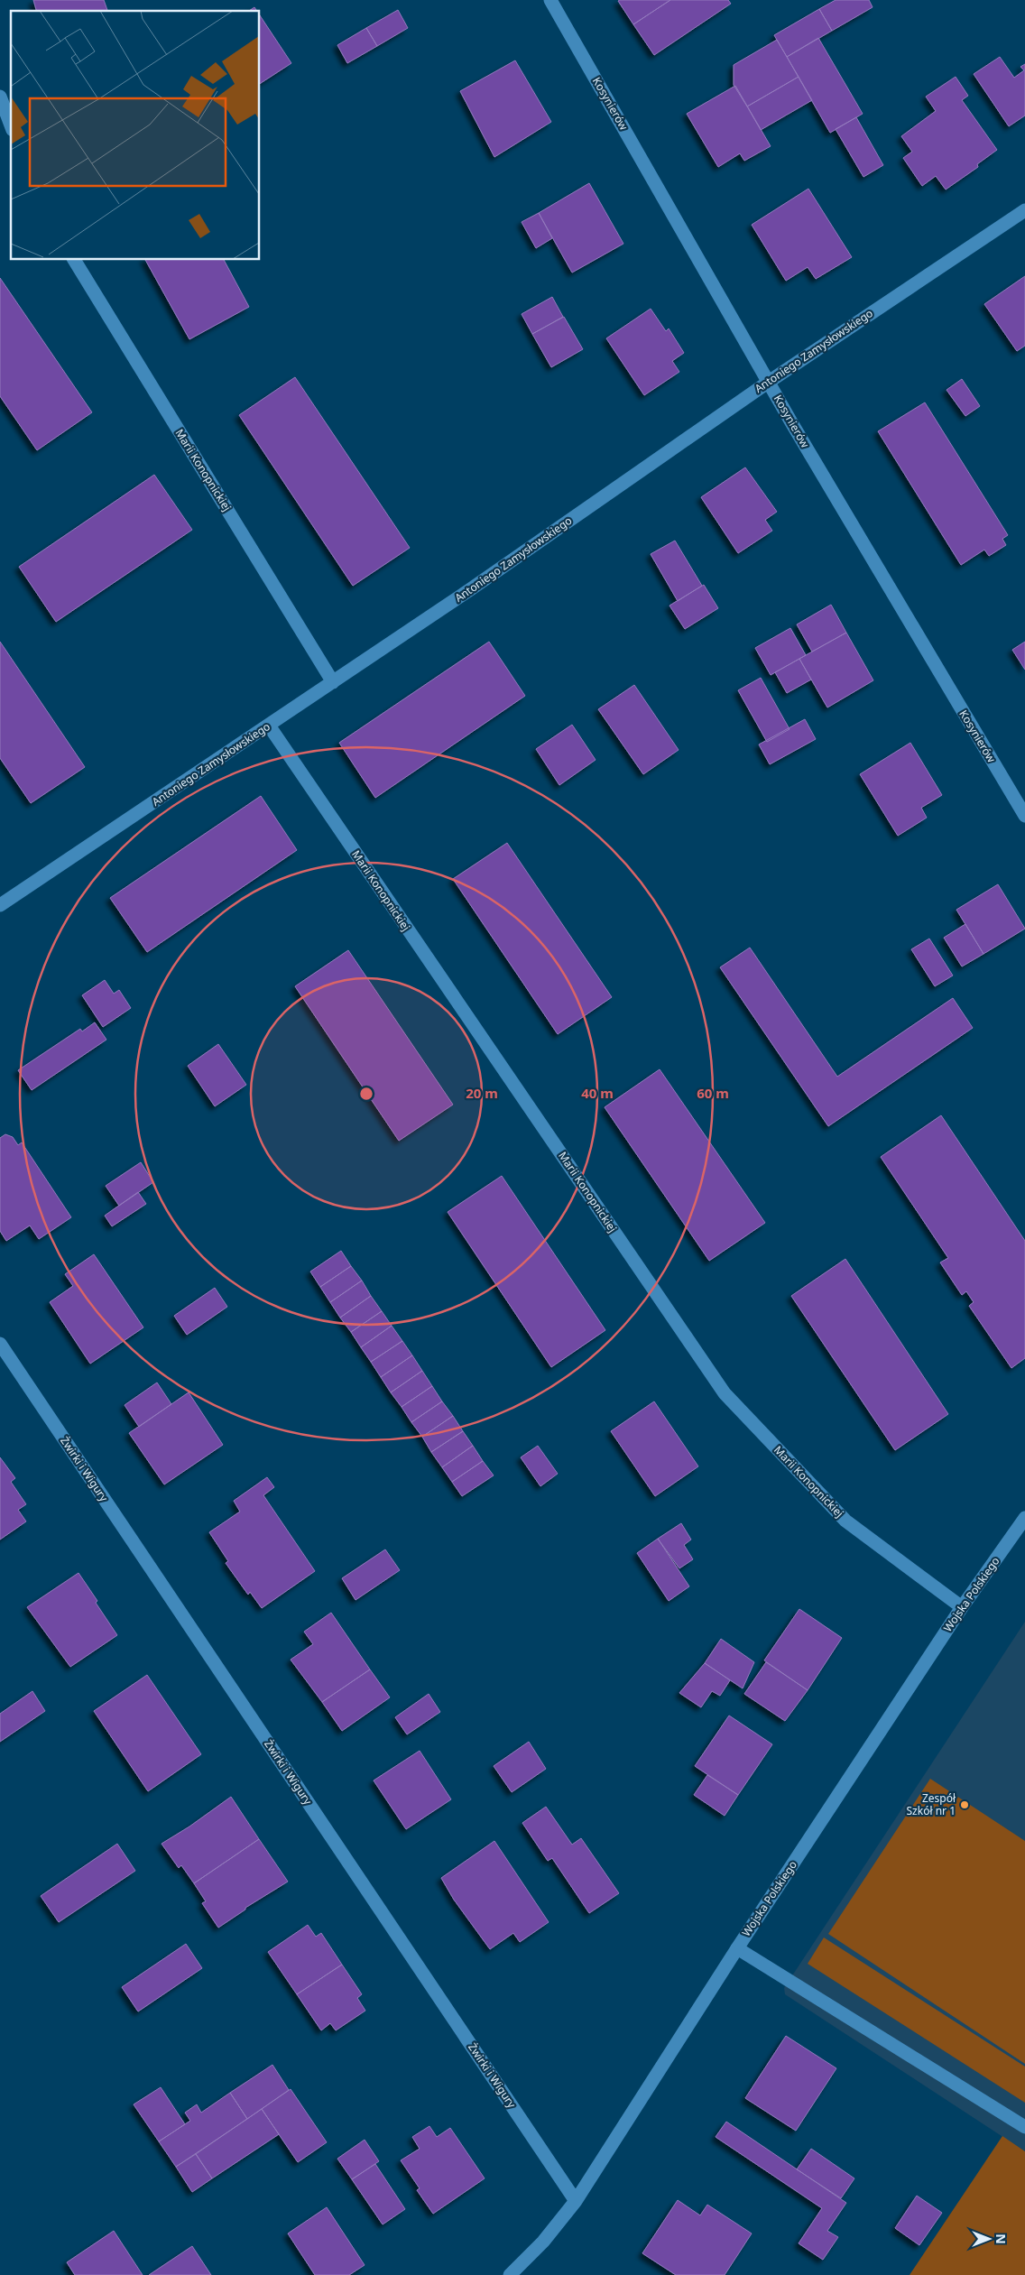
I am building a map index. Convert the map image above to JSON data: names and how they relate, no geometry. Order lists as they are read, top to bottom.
{
  "streets": {
    "street": [
      "Kosynierów",
      "Antoniego Zamysłowskiego",
      "Marii Konopnickiej",
      "Żwirki i Wigury",
      "Wojska Polskiego"
    ]
  },
  "crossings": [
    ["Kosynierów", "Antoniego Zamysłowskiego"],
    ["Antoniego Zamysłowskiego", "Marii Konopnickiej"],
    ["Marii Konopnickiej", "Wojska Polskiego"],
    ["Żwirki i Wigury", "Wojska Polskiego"]
  ],
  "places": ["Zespół Szkół nr 1"],
  "north": "right",
  "rings": ["20 m", "40 m", "60 m"]
}
